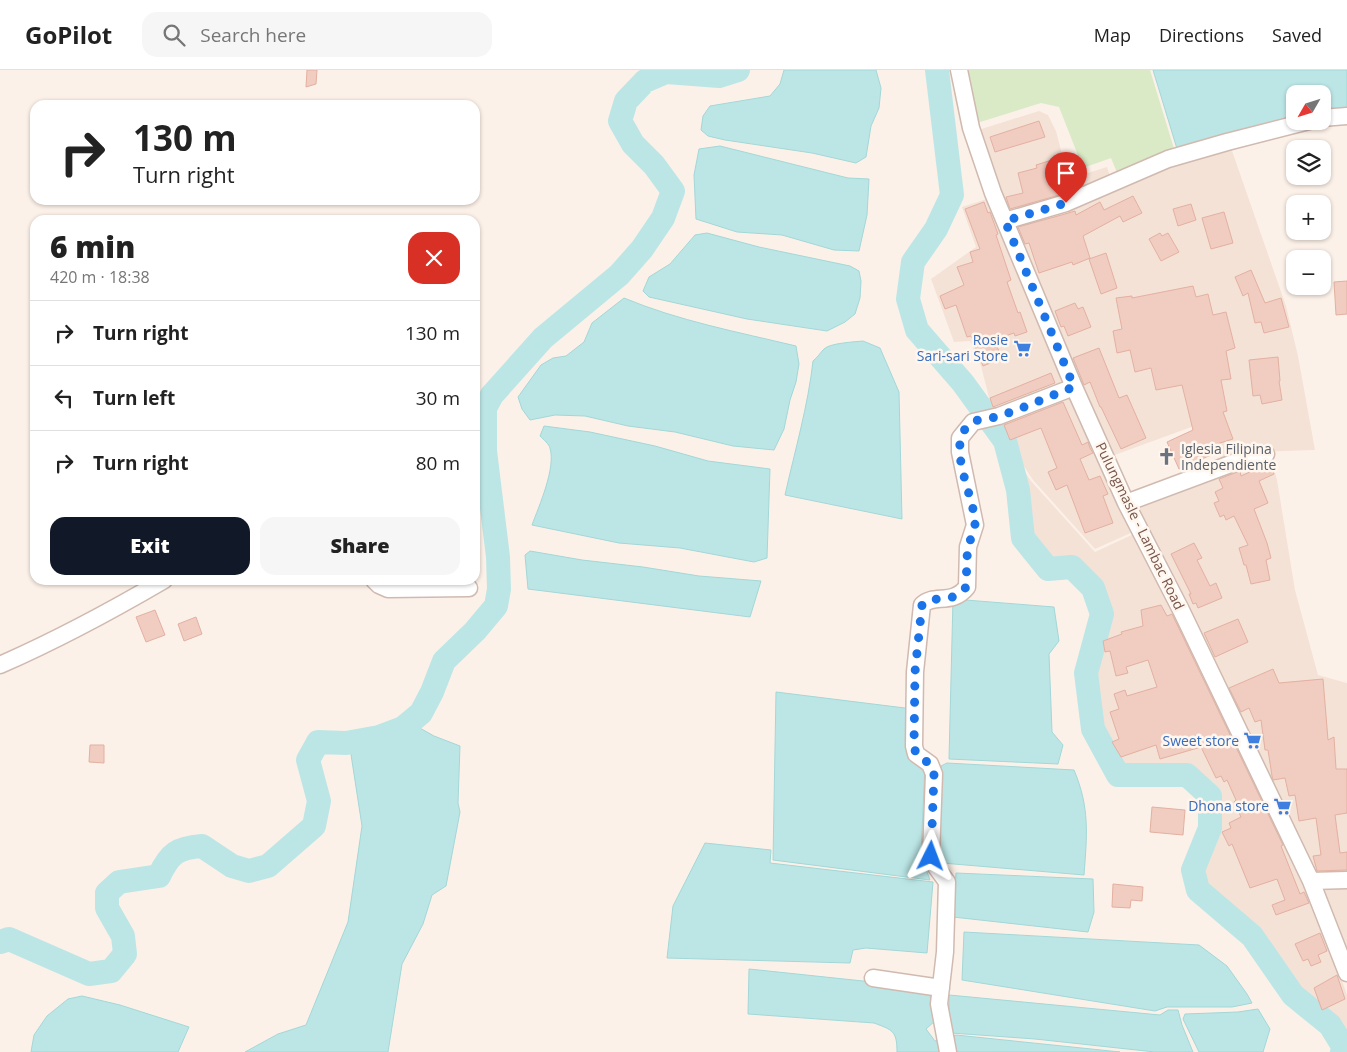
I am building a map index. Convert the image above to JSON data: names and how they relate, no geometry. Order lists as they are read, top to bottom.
{
  "streets": {
    "street": ["Pulungmasle - Lambac Road"]
  },
  "places": {
    "supermarket": ["Rosie Sari-sari Store", "Sweet store", "Dhona store"],
    "church": ["Iglesia Filipina Independiente"]
  },
  "north": "bottom left",
  "page": {
    "header": "GoPilot",
    "search": "Search here",
    "nav": ["Map", "Directions", "Saved"],
    "map_buttons": ["+", "−"],
    "turn": ["130 m", "Turn right"],
    "heading": ["6 min", "420 m · 18:38"],
    "list": [
      {
        "name": "Turn right",
        "value": "130 m"
      },
      {
        "name": "Turn left",
        "value": "30 m"
      },
      {
        "name": "Turn right",
        "value": "80 m"
      }
    ],
    "buttons": ["Exit", "Share"]
  }
}
